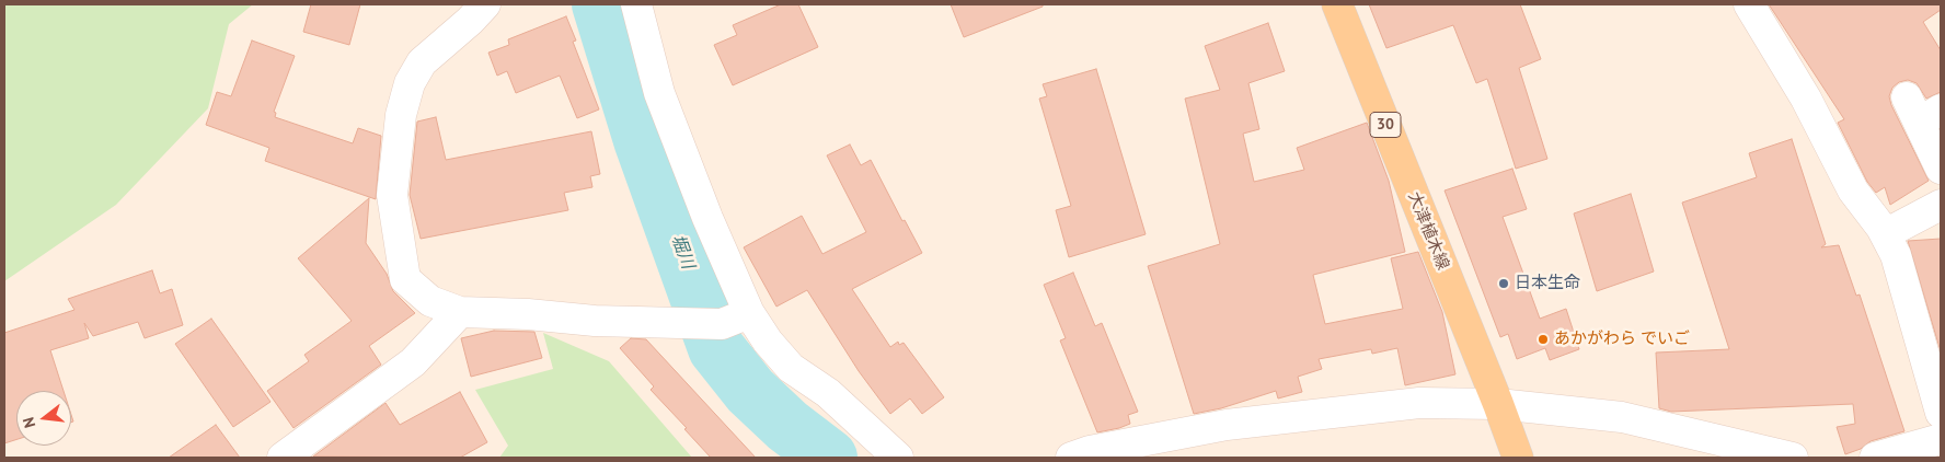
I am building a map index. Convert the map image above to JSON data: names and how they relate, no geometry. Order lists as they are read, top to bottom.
{
  "streets": {
    "main road": ["30", "大津植木線"]
  },
  "water": ["堀川"],
  "places": ["日本生命", "あかがわら でいご"],
  "north": "left"
}
